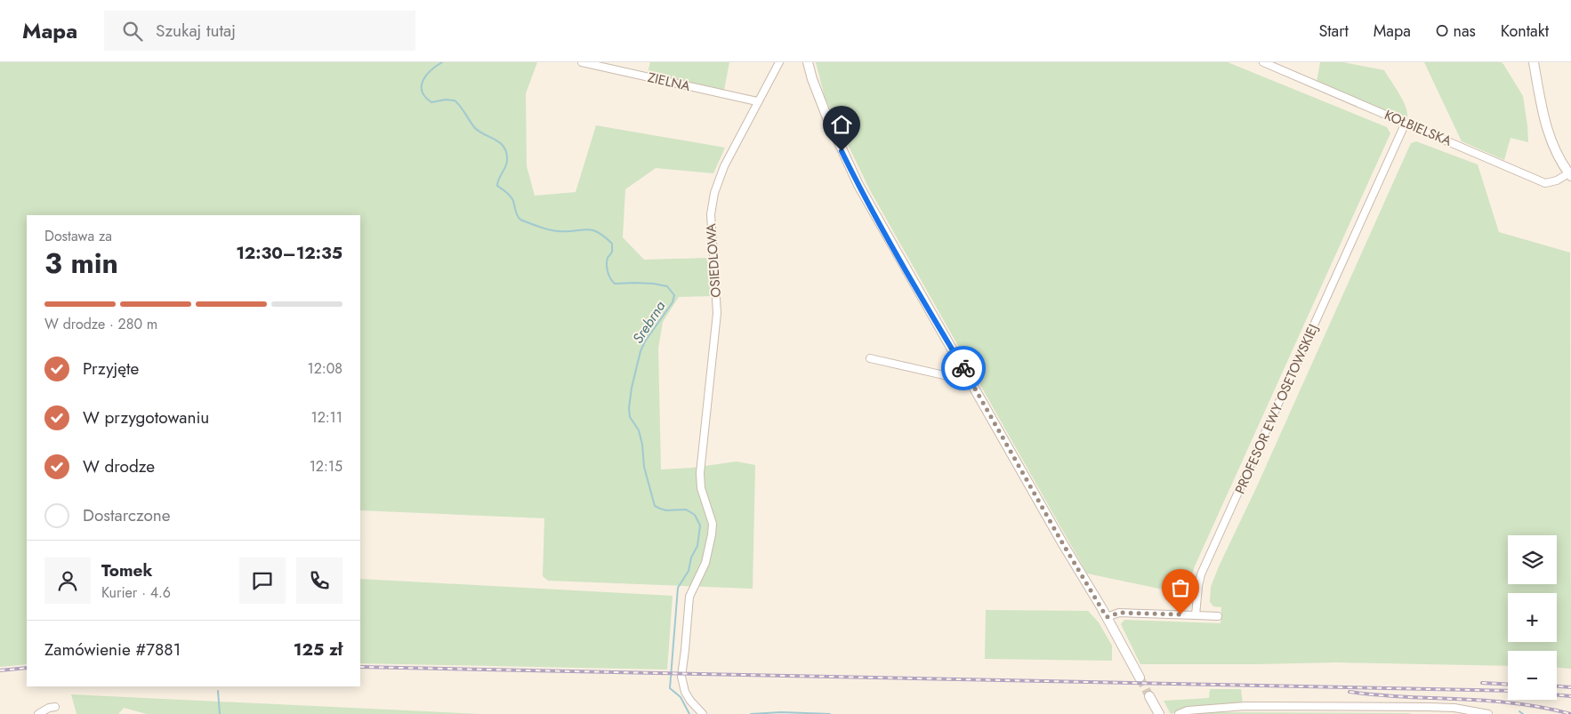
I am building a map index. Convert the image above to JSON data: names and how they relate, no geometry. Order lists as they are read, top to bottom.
{
  "streets": {
    "street": [
      "ZIELNA",
      "KOŁBIELSKA",
      "OSIEDLOWA",
      "PROFESOR EWY OSETOWSKIEJ"
    ]
  },
  "crossings": [
    ["ZIELNA", "OSIEDLOWA"],
    ["KOŁBIELSKA", "PROFESOR EWY OSETOWSKIEJ"]
  ],
  "water": ["Srebrna"],
  "page": {
    "header": "Mapa",
    "search": "Szukaj tutaj",
    "nav": [
      "Start",
      "Mapa",
      "O nas",
      "Kontakt"
    ],
    "heading": ["3 min", "Dostawa za", "12:30–12:35"],
    "panel": [
      "Tomek",
      "Kurier · 4.6",
      "Zamówienie #7881",
      "125 zł"
    ],
    "bar": "W drodze · 280 m",
    "list": [
      ["Przyjęte", "12:08"],
      ["W przygotowaniu", "12:11"],
      ["W drodze", "12:15"],
      "Dostarczone"
    ],
    "map_buttons": ["+", "−"]
  }
}
